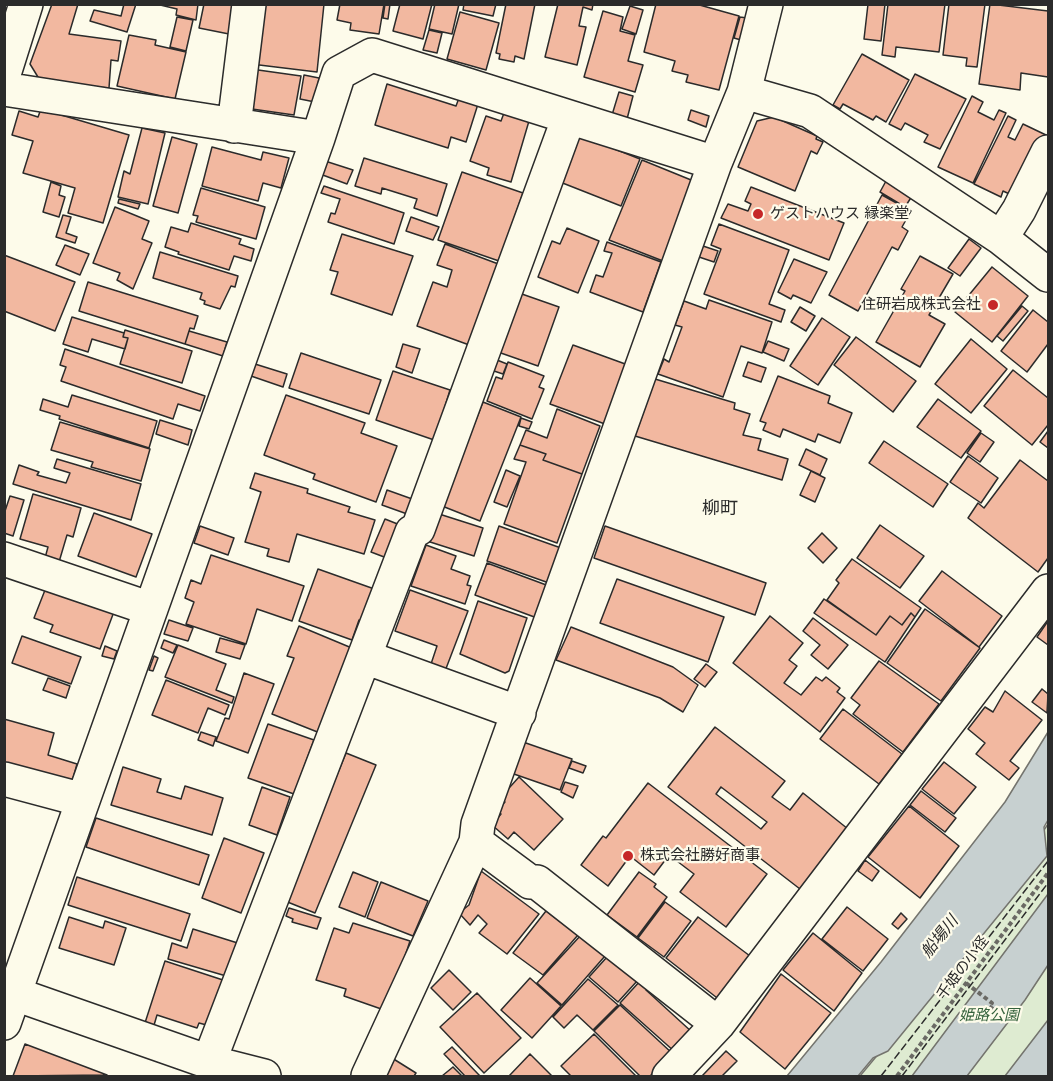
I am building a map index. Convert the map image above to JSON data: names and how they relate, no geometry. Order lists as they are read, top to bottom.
{
  "streets": {
    "path": ["千姫の小径"]
  },
  "districts": ["柳町"],
  "water": ["船場川"],
  "parks": ["姫路公園"],
  "places": ["ゲストハウス 縁楽堂", "住研岩成株式会社", "株式会社勝好商事"]
}
